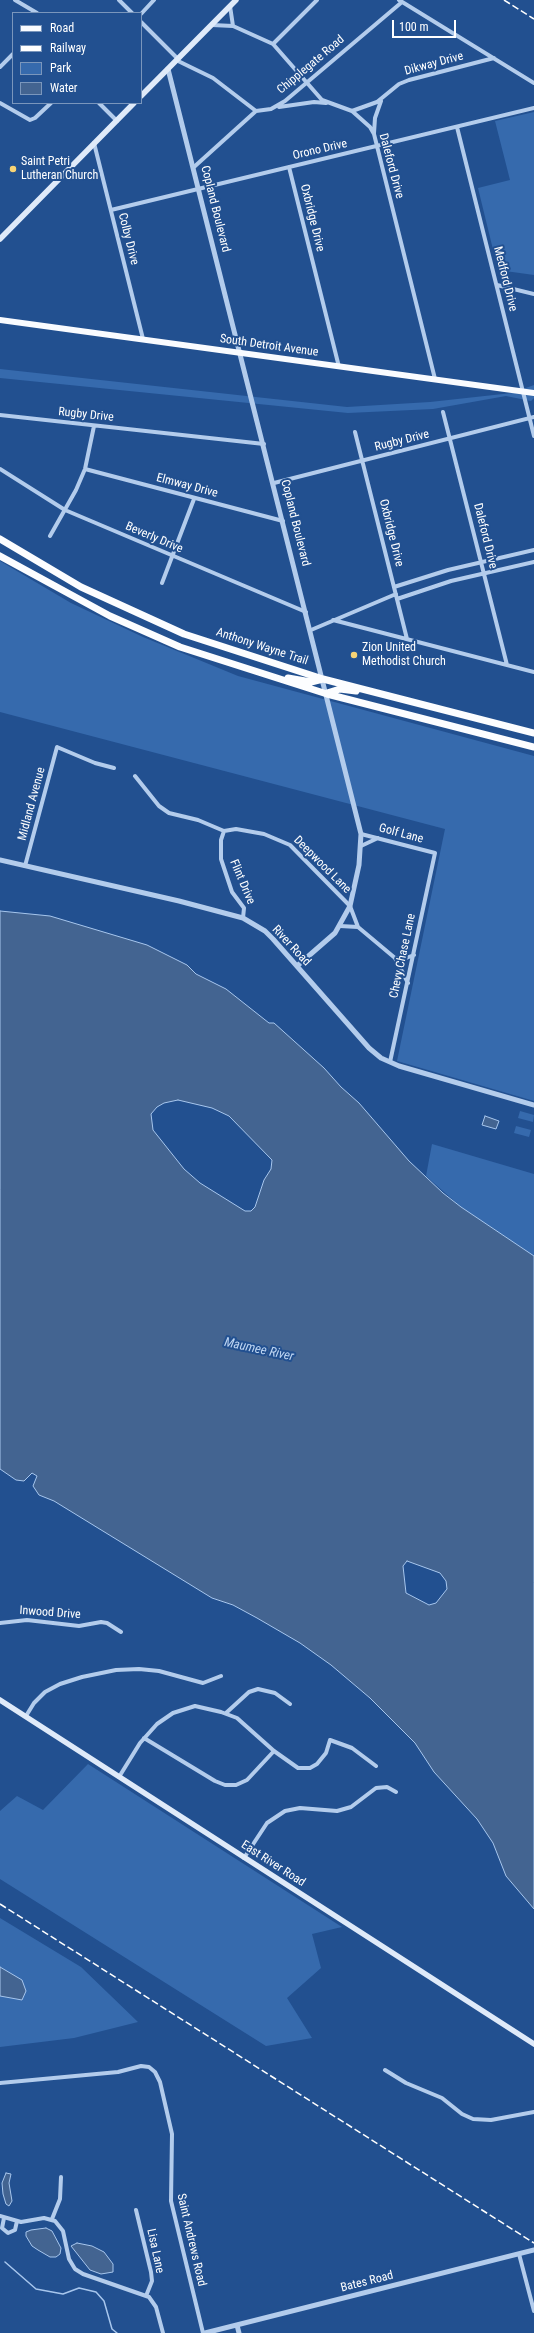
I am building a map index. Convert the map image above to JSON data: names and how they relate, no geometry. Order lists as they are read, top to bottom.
{
  "streets": {
    "highway": ["Anthony Wayne Trail"],
    "main road": ["South Detroit Avenue", "East River Road"],
    "street": [
      "Dikway Drive",
      "Chipplegate Road",
      "Orono Drive",
      "Daleford Drive",
      "Copland Boulevard",
      "Oxbridge Drive",
      "Colby Drive",
      "Medford Drive",
      "Rugby Drive",
      "Elmway Drive",
      "Beverly Drive",
      "Midland Avenue",
      "Golf Lane",
      "Deepwood Lane",
      "Flint Drive",
      "River Road",
      "Chevy Chase Lane",
      "Inwood Drive",
      "Saint Andrews Road",
      "Lisa Lane",
      "Bates Road"
    ]
  },
  "crossings": [
    ["Dikway Drive", "Daleford Drive"],
    ["Chipplegate Road", "Daleford Drive"],
    ["Orono Drive", "Daleford Drive"],
    ["Orono Drive", "Copland Boulevard"],
    ["Orono Drive", "Oxbridge Drive"],
    ["Orono Drive", "Colby Drive"],
    ["Orono Drive", "Medford Drive"],
    ["Daleford Drive", "South Detroit Avenue"],
    ["Daleford Drive", "Rugby Drive"],
    ["Copland Boulevard", "South Detroit Avenue"],
    ["Copland Boulevard", "Rugby Drive"],
    ["Copland Boulevard", "Elmway Drive"],
    ["Copland Boulevard", "Beverly Drive"],
    ["Copland Boulevard", "Anthony Wayne Trail"],
    ["Copland Boulevard", "Golf Lane"],
    ["Copland Boulevard", "Deepwood Lane"],
    ["Copland Boulevard", "River Road"],
    ["Oxbridge Drive", "South Detroit Avenue"],
    ["Oxbridge Drive", "Rugby Drive"],
    ["Colby Drive", "South Detroit Avenue"],
    ["Medford Drive", "South Detroit Avenue"],
    ["Medford Drive", "Rugby Drive"],
    ["Midland Avenue", "River Road"],
    ["Golf Lane", "Chevy Chase Lane"],
    ["Deepwood Lane", "Flint Drive"],
    ["Deepwood Lane", "Chevy Chase Lane"],
    ["Flint Drive", "River Road"],
    ["River Road", "Chevy Chase Lane"],
    ["Saint Andrews Road", "Bates Road"]
  ],
  "water": ["Maumee River"],
  "places": ["Saint Petri Lutheran Church", "Zion United Methodist Church"],
  "legend": [
    "Road",
    "Railway",
    "Park",
    "Water"
  ],
  "scale_bar": "100 m"
}
